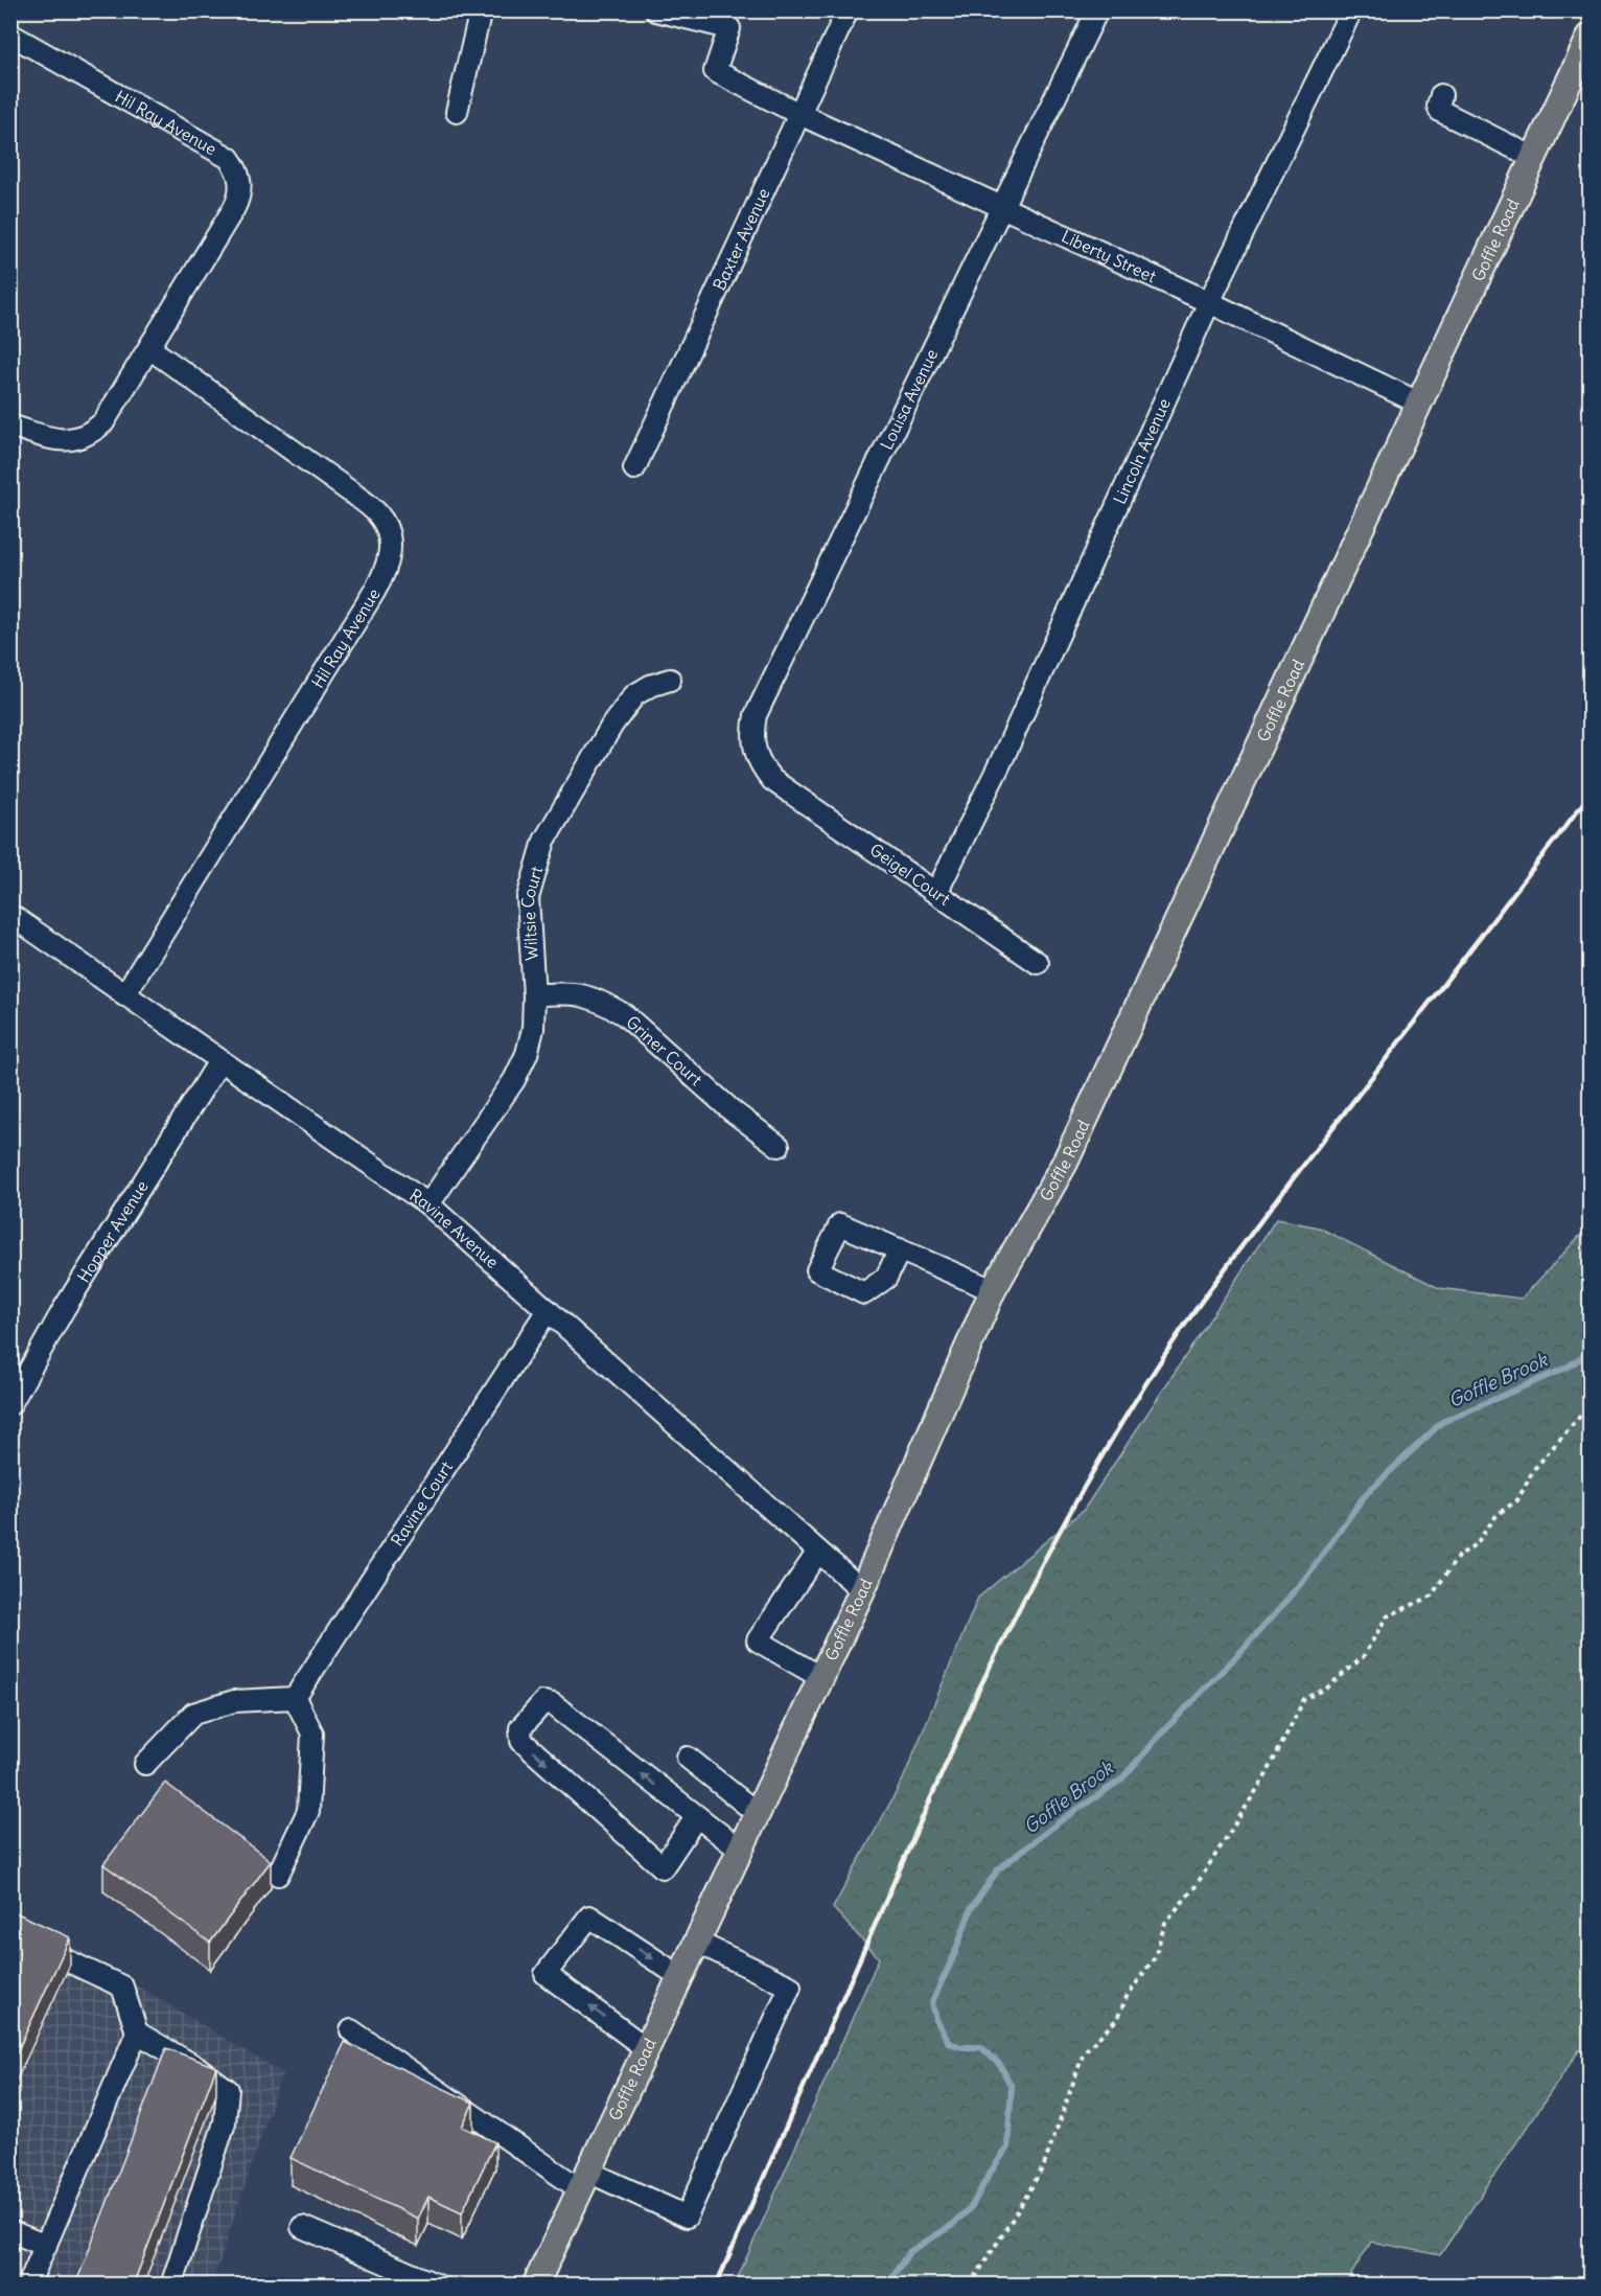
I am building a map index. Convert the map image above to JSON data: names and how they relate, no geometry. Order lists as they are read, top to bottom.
{
  "streets": {
    "main road": ["Goffle Road"],
    "street": [
      "Hil Ray Avenue",
      "Baxter Avenue",
      "Liberty Street",
      "Louisa Avenue",
      "Lincoln Avenue",
      "Geigel Court",
      "Wiltsie Court",
      "Griner Court",
      "Ravine Avenue",
      "Hopper Avenue",
      "Ravine Court"
    ]
  },
  "crossings": [
    ["Hil Ray Avenue", "Ravine Avenue"],
    ["Baxter Avenue", "Liberty Street"],
    ["Goffle Road", "Liberty Street"],
    ["Goffle Road", "Ravine Avenue"],
    ["Liberty Street", "Louisa Avenue"],
    ["Liberty Street", "Lincoln Avenue"],
    ["Louisa Avenue", "Geigel Court"],
    ["Lincoln Avenue", "Geigel Court"],
    ["Wiltsie Court", "Griner Court"],
    ["Wiltsie Court", "Ravine Avenue"],
    ["Ravine Avenue", "Hopper Avenue"],
    ["Ravine Avenue", "Ravine Court"]
  ],
  "water": ["Goffle Brook"]
}
